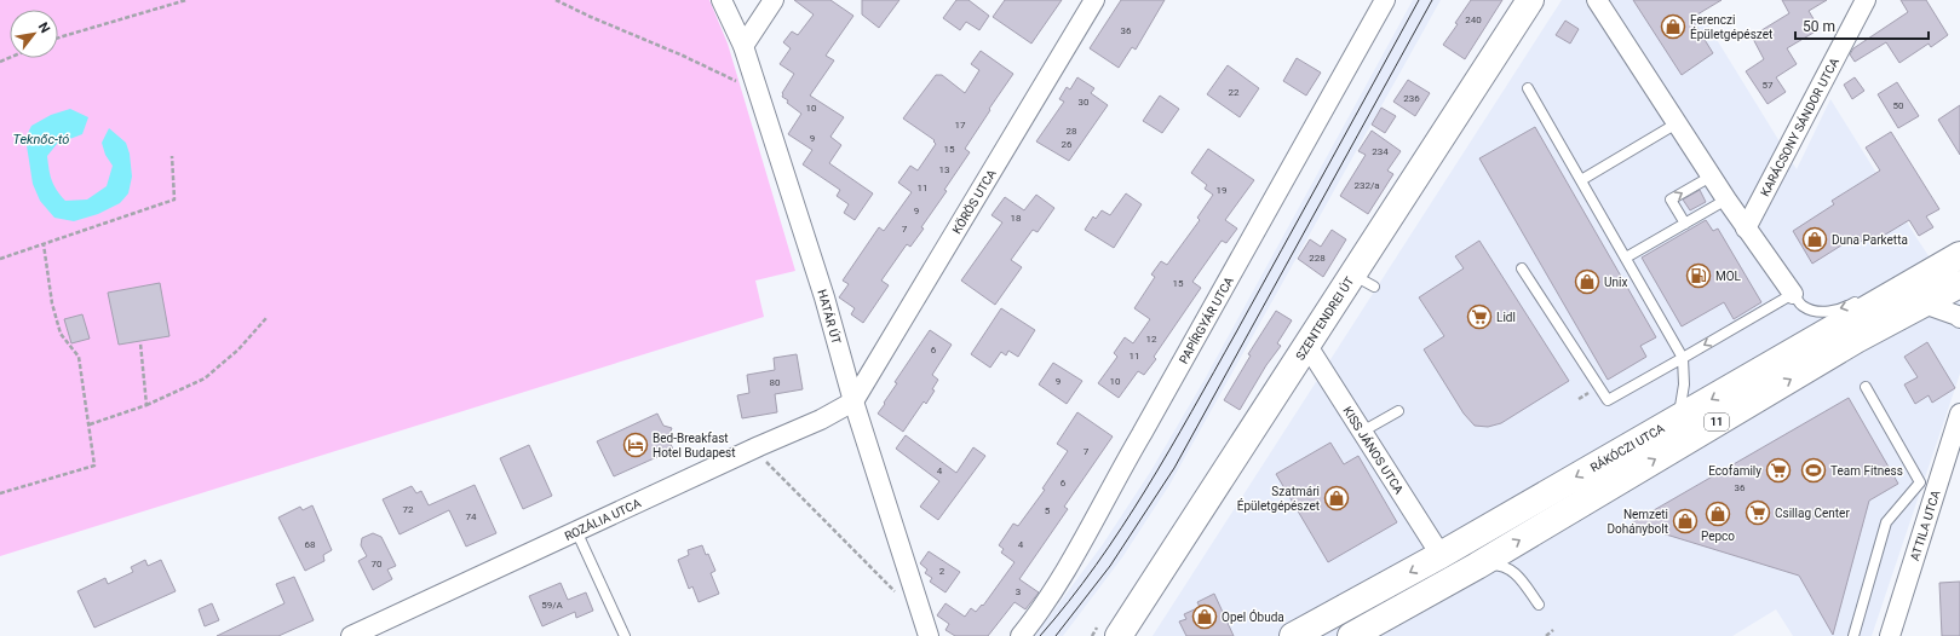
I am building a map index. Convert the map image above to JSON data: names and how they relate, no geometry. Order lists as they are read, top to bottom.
{
  "streets": {
    "main road": ["SZENTENDREI ÚT", "11", "RÁKÓCZI UTCA"],
    "street": [
      "KARÁCSONY SÁNDOR UTCA",
      "KÖRÖS UTCA",
      "HATÁR ÚT",
      "PAPÍRGYÁR UTCA",
      "KISS JÁNOS UTCA",
      "ROZÁLIA UTCA",
      "ATTILA UTCA"
    ]
  },
  "crossings": [
    ["KÖRÖS UTCA", "HATÁR ÚT"],
    ["KÖRÖS UTCA", "ROZÁLIA UTCA"],
    ["HATÁR ÚT", "ROZÁLIA UTCA"],
    ["SZENTENDREI ÚT", "KISS JÁNOS UTCA"],
    ["RÁKÓCZI UTCA", "KISS JÁNOS UTCA"]
  ],
  "water": ["Teknőc-tó"],
  "places": {
    "shop": [
      "Ferenczi Épületgépészet",
      "Duna Parketta",
      "Unix",
      "Szatmári Épületgépészet",
      "Pepco",
      "Nemzeti Dohánybolt",
      "Opel Óbuda"
    ],
    "fuel station": ["MOL"],
    "supermarket": ["Lidl", "Ecofamily", "Csillag Center"],
    "hotel": ["Bed-Breakfast Hotel Budapest"],
    "sports": ["Team Fitness"]
  },
  "house_numbers": [
    "240",
    "36",
    "57",
    "22",
    "236",
    "30",
    "50",
    "10",
    "17",
    "28",
    "9",
    "26",
    "15",
    "234",
    "13",
    "232/a",
    "11",
    "19",
    "9",
    "18",
    "7",
    "228",
    "15",
    "12",
    "6",
    "11",
    "9",
    "10",
    "80",
    "7",
    "4",
    "6",
    "36",
    "72",
    "5",
    "74",
    "68",
    "4",
    "70",
    "2",
    "3",
    "59/A"
  ],
  "scale_bar": "50 m",
  "north": "top right"
}
